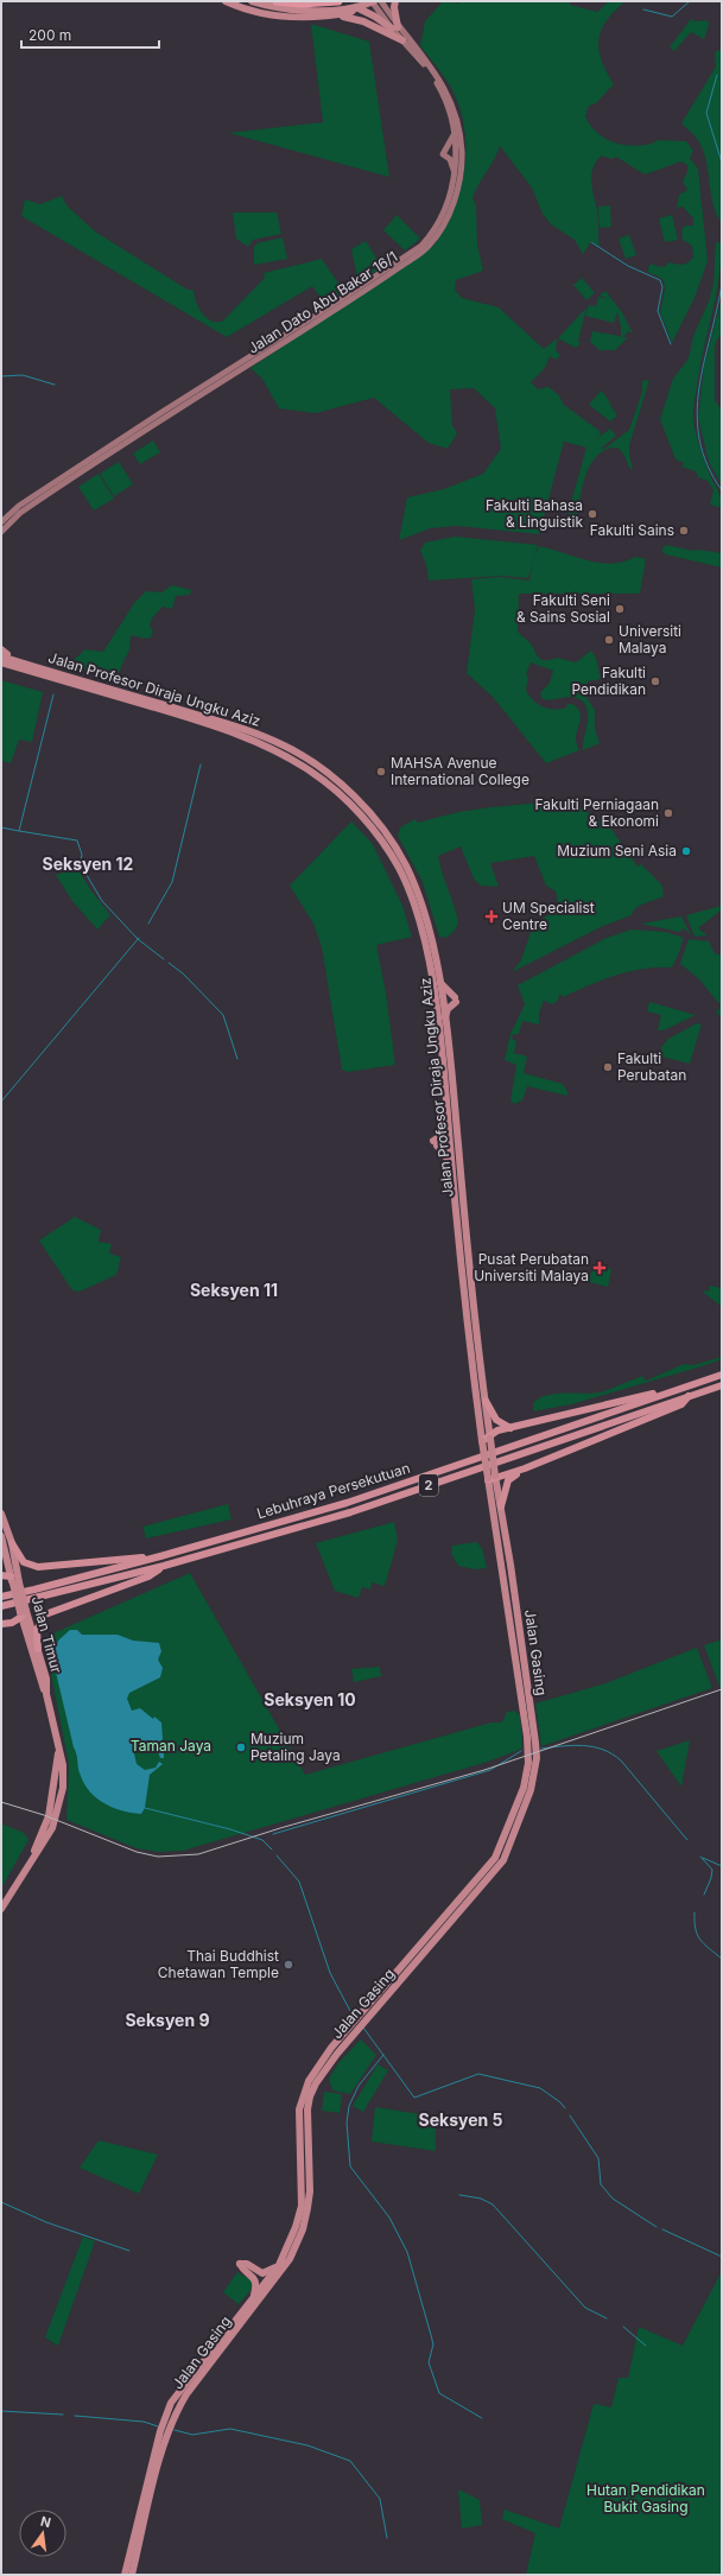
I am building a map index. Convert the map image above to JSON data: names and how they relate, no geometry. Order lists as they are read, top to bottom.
{
  "streets": {
    "highway": ["2", "Lebuhraya Persekutuan"],
    "main road": [
      "Jalan Dato Abu Bakar 16/1",
      "Jalan Profesor Diraja Ungku Aziz",
      "Jalan Timur",
      "Jalan Gasing"
    ]
  },
  "crossings": [
    ["Jalan Profesor Diraja Ungku Aziz", "Jalan Gasing"]
  ],
  "districts": [
    "Seksyen 12",
    "Seksyen 11",
    "Seksyen 10",
    "Seksyen 9",
    "Seksyen 5"
  ],
  "parks": ["Taman Jaya", "Hutan Pendidikan Bukit Gasing"],
  "places": {
    "other": [
      "Fakulti Bahasa & Linguistik",
      "Fakulti Sains",
      "Fakulti Seni & Sains Sosial",
      "Universiti Malaya",
      "Fakulti Pendidikan",
      "MAHSA Avenue International College",
      "Fakulti Perniagaan & Ekonomi",
      "Muzium Seni Asia",
      "Fakulti Perubatan",
      "Muzium Petaling Jaya",
      "Thai Buddhist Chetawan Temple"
    ],
    "health": ["UM Specialist Centre", "Pusat Perubatan Universiti Malaya"]
  },
  "scale_bar": "200 m",
  "north": "top"
}
